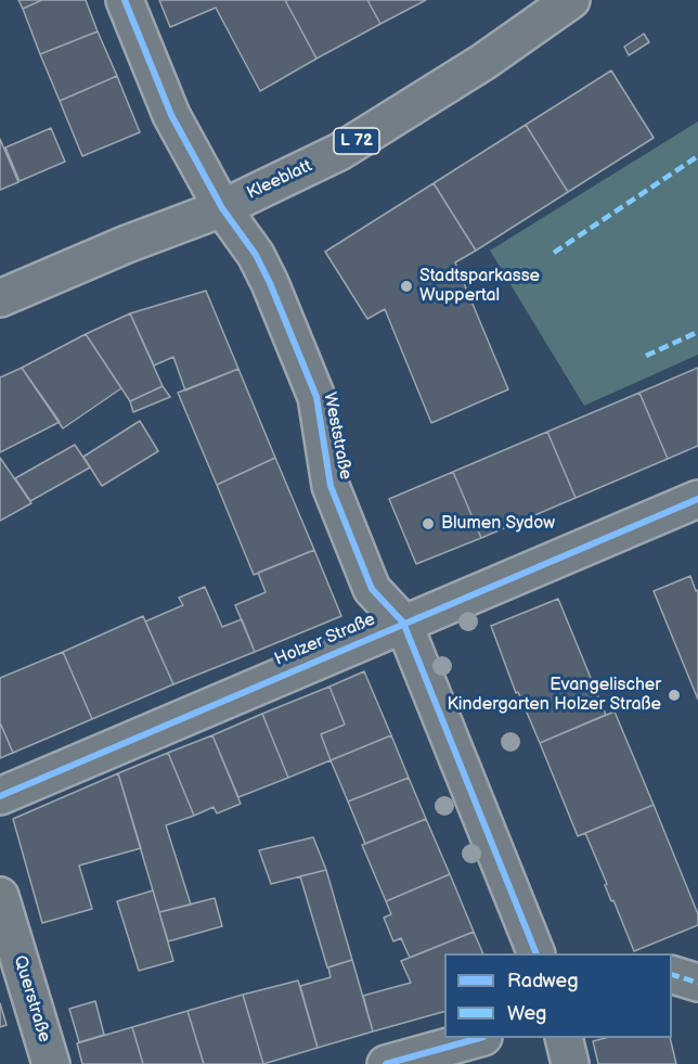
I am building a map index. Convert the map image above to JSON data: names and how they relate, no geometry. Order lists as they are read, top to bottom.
{
  "streets": {
    "street": [
      "L 72",
      "Kleeblatt",
      "Weststraße",
      "Holzer Straße",
      "Querstraße"
    ]
  },
  "crossings": [
    ["Kleeblatt", "Weststraße"],
    ["Weststraße", "Holzer Straße"]
  ],
  "places": ["Stadtsparkasse Wuppertal", "Blumen Sydow", "Evangelischer Kindergarten Holzer Straße"],
  "legend": ["Radweg", "Weg"]
}
